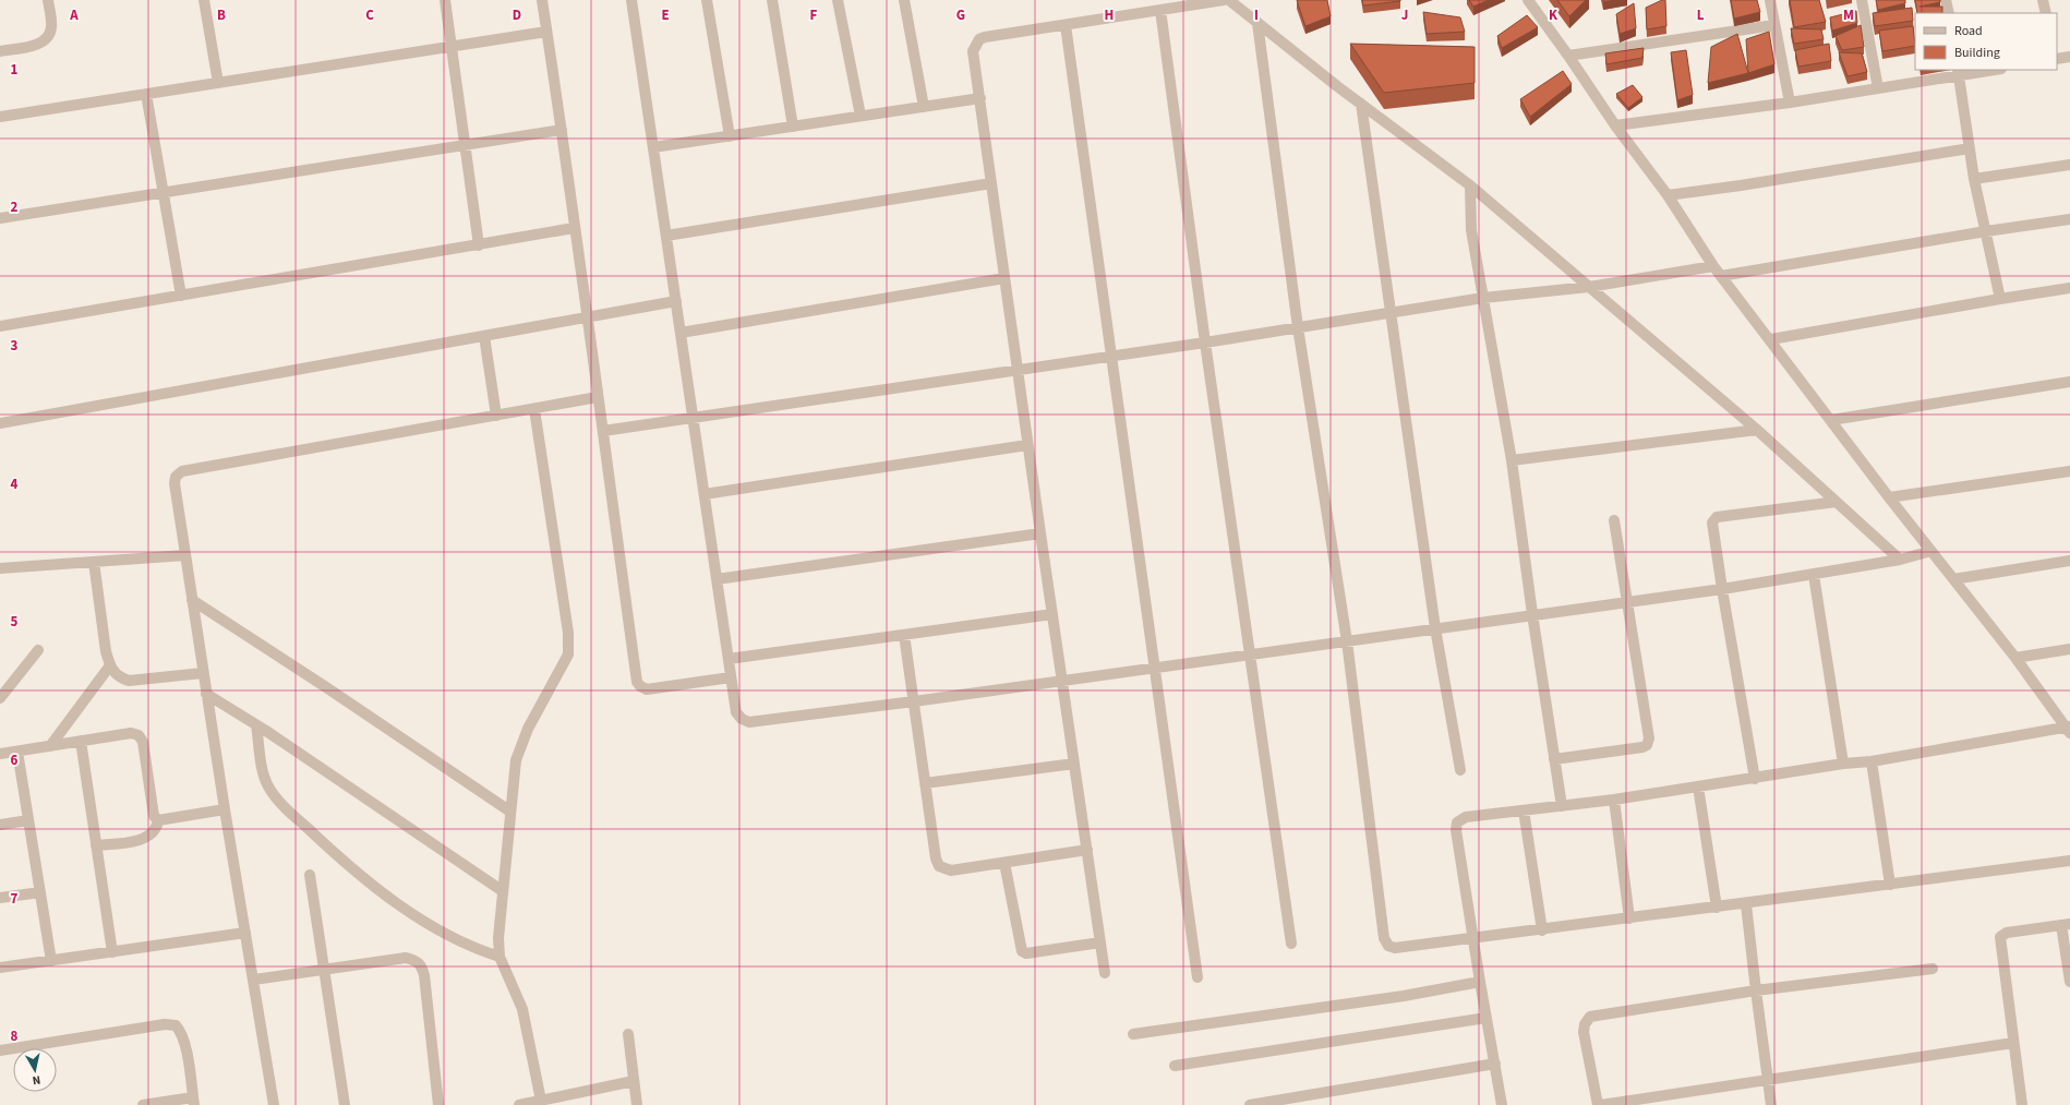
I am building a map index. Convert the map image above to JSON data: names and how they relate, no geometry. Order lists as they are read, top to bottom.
{
  "legend": ["Road", "Building"],
  "north": "bottom",
  "grid": {
    "columns": [
      "A",
      "B",
      "C",
      "D",
      "E",
      "F",
      "G",
      "H",
      "I",
      "J",
      "K",
      "L",
      "M"
    ],
    "rows": [
      "1",
      "2",
      "3",
      "4",
      "5",
      "6",
      "7",
      "8"
    ]
  }
}
